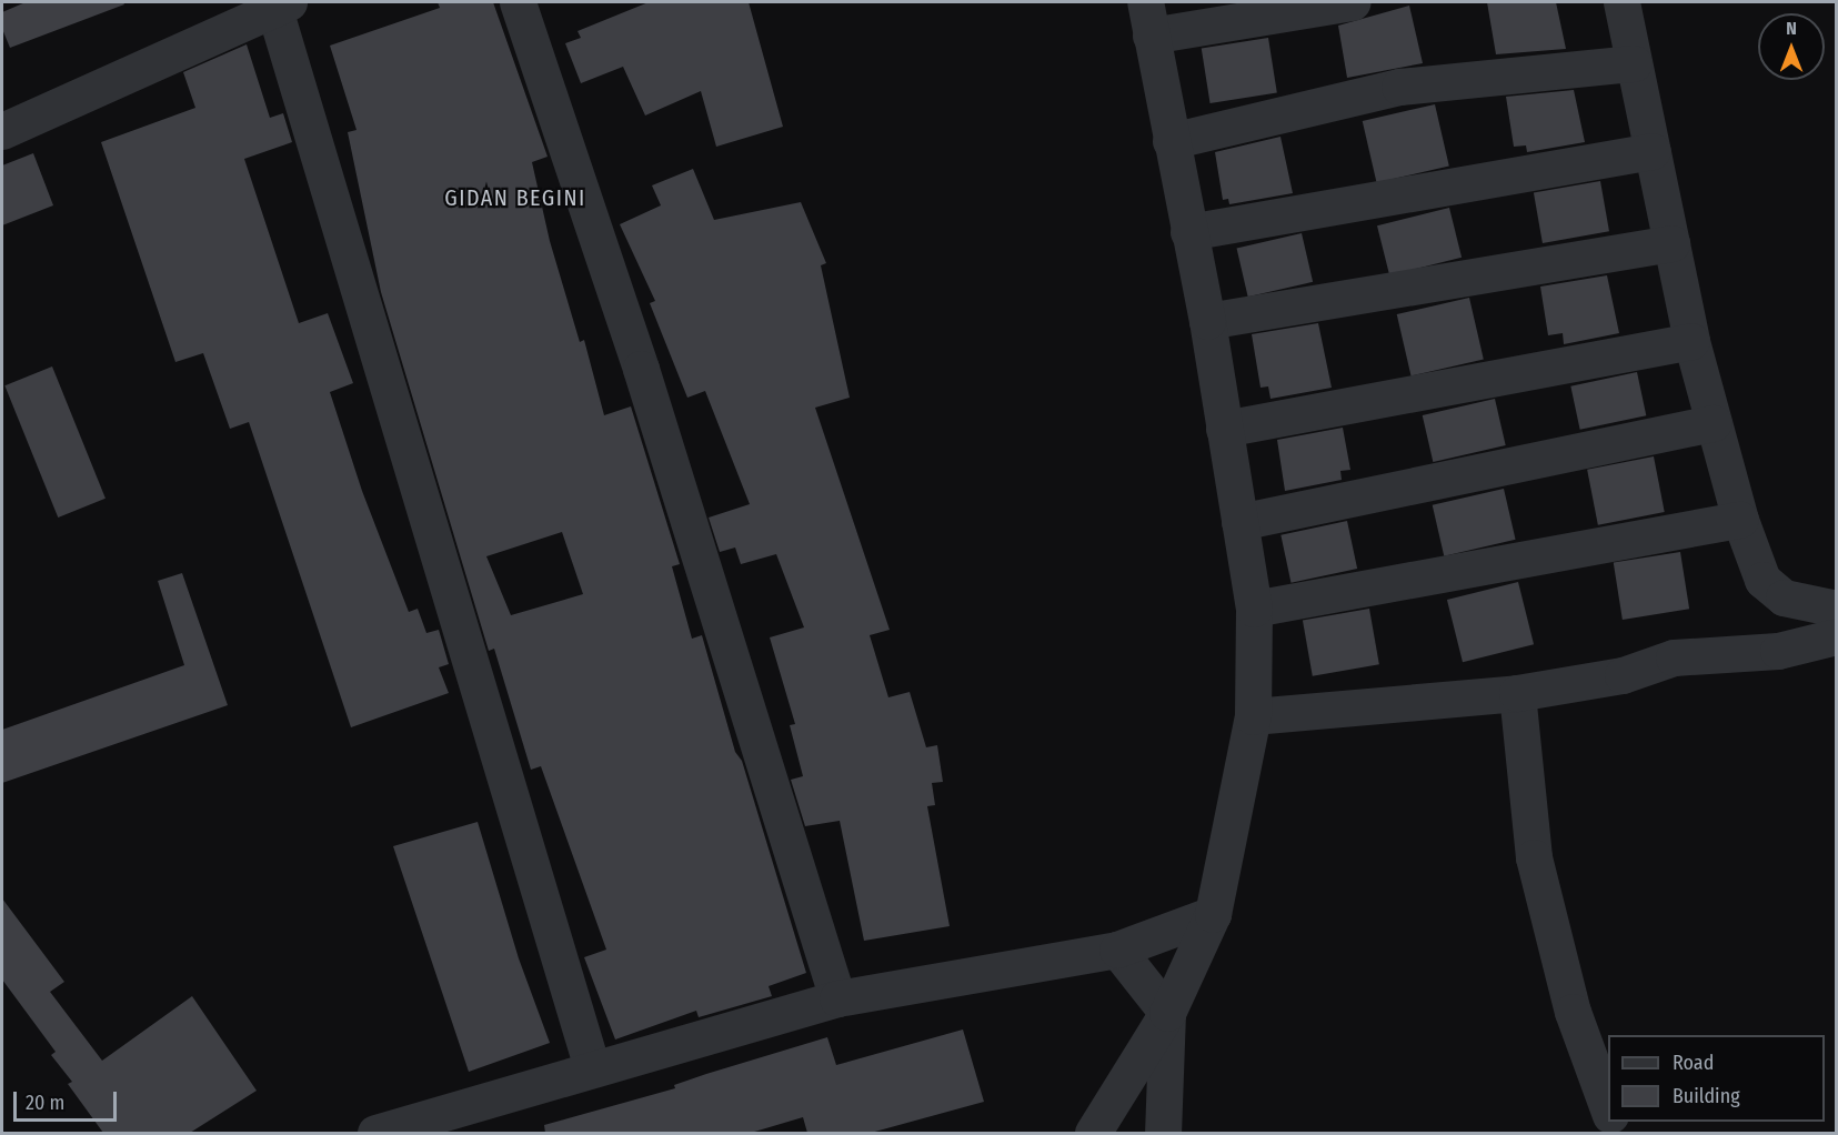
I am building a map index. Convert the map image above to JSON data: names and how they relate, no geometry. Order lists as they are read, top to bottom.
{
  "districts": ["GIDAN BEGINI"],
  "legend": ["Road", "Building"],
  "scale_bar": "20 m",
  "north": "top"
}
